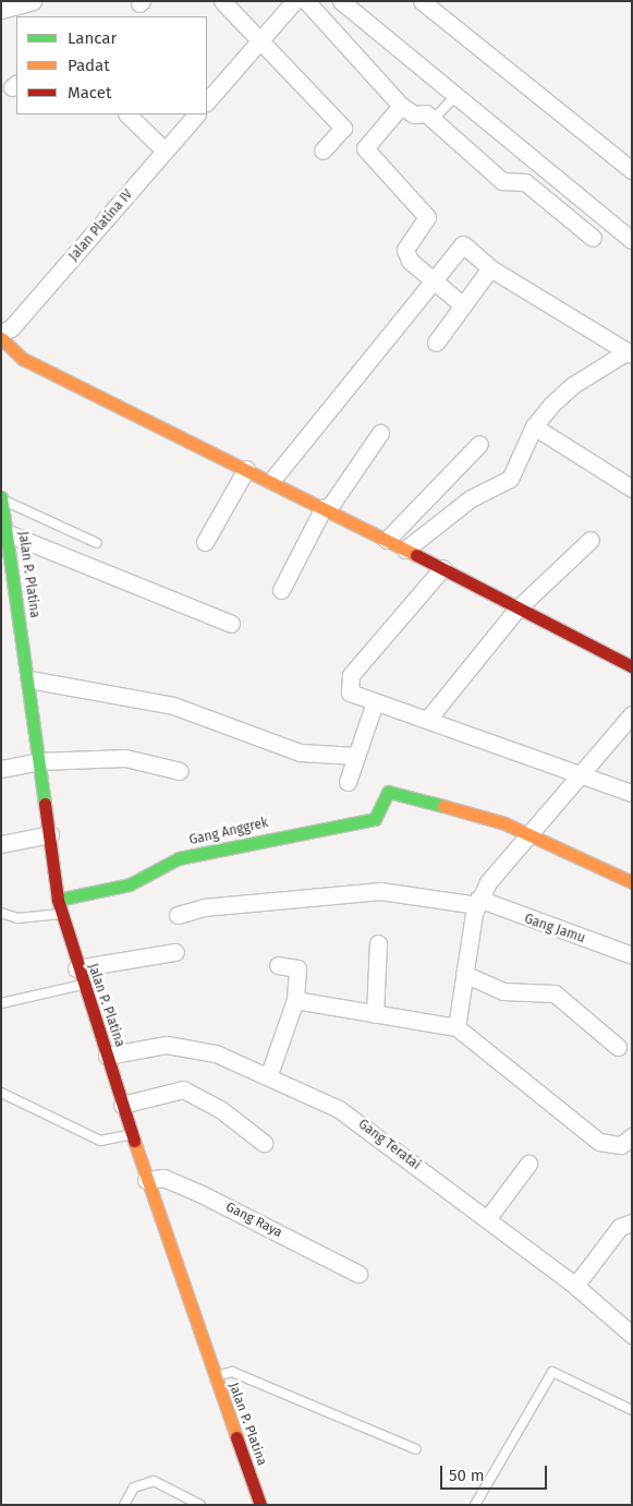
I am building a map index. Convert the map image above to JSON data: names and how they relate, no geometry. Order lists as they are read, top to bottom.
{
  "streets": {
    "street": [
      "Jalan Platina IV",
      "Jalan P. Platina",
      "Gang Anggrek",
      "Gang Jamu",
      "Gang Teratai",
      "Gang Raya"
    ]
  },
  "crossings": [
    ["Jalan P. Platina", "Gang Anggrek"],
    ["Jalan P. Platina", "Gang Teratai"],
    ["Jalan P. Platina", "Gang Raya"]
  ],
  "legend": ["Lancar", "Padat", "Macet"],
  "scale_bar": "50 m"
}
